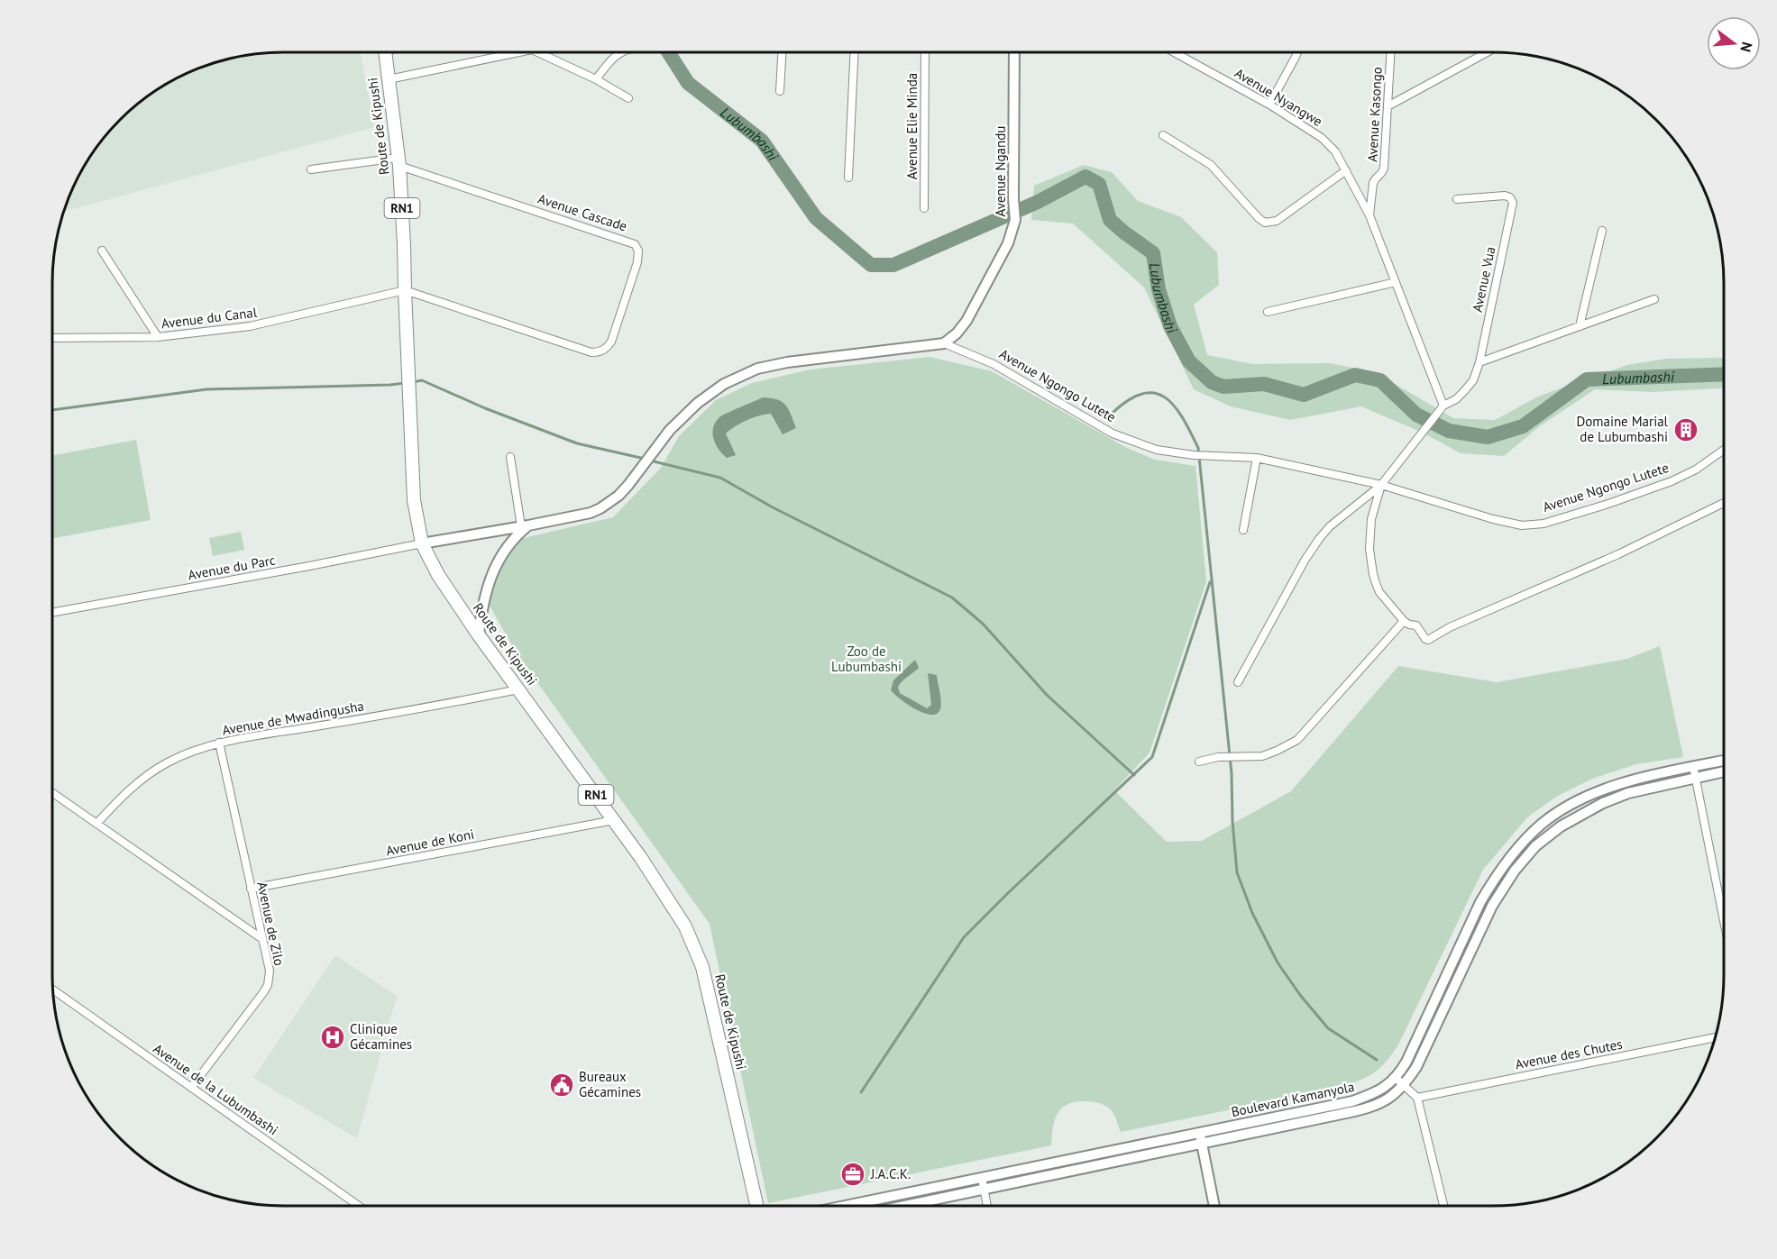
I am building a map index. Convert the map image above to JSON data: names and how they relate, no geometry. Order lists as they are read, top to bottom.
{
  "streets": {
    "highway": ["Route de Kipushi", "RN1"],
    "main road": ["Avenue Ngandu", "Avenue Ngongo Lutete", "Boulevard Kamanyola"],
    "street": [
      "Avenue Nyangwe",
      "Avenue Kasongo",
      "Avenue Elie Minda",
      "Avenue Cascade",
      "Avenue Vua",
      "Avenue du Canal",
      "Avenue du Parc",
      "Avenue de Mwadingusha",
      "Avenue de Koni",
      "Avenue de Zilo",
      "Avenue des Chutes",
      "Avenue de la Lubumbashi"
    ]
  },
  "crossings": [
    ["Avenue Nyangwe", "Avenue Kasongo"],
    ["Avenue Nyangwe", "Avenue Vua"],
    ["Route de Kipushi", "Avenue Cascade"],
    ["Route de Kipushi", "Avenue du Canal"],
    ["Route de Kipushi", "Avenue Ngongo Lutete"],
    ["Route de Kipushi", "Avenue du Parc"],
    ["Route de Kipushi", "Avenue de Mwadingusha"],
    ["Route de Kipushi", "Avenue de Koni"],
    ["Avenue Ngandu", "Avenue Ngongo Lutete"],
    ["Avenue Cascade", "Avenue du Canal"],
    ["Avenue Vua", "Avenue Ngongo Lutete"],
    ["Avenue Ngongo Lutete", "Avenue du Parc"],
    ["Avenue de Mwadingusha", "Avenue de Zilo"],
    ["Avenue de Koni", "Avenue de Zilo"],
    ["Avenue de Zilo", "Avenue de la Lubumbashi"]
  ],
  "water": ["Lubumbashi"],
  "parks": ["Zoo de Lubumbashi"],
  "places": {
    "building": ["Domaine Marial de Lubumbashi"],
    "hospital": ["Clinique Gécamines"],
    "public building": ["Bureaux Gécamines"],
    "office": ["J.A.C.K."]
  },
  "north": "right"
}
